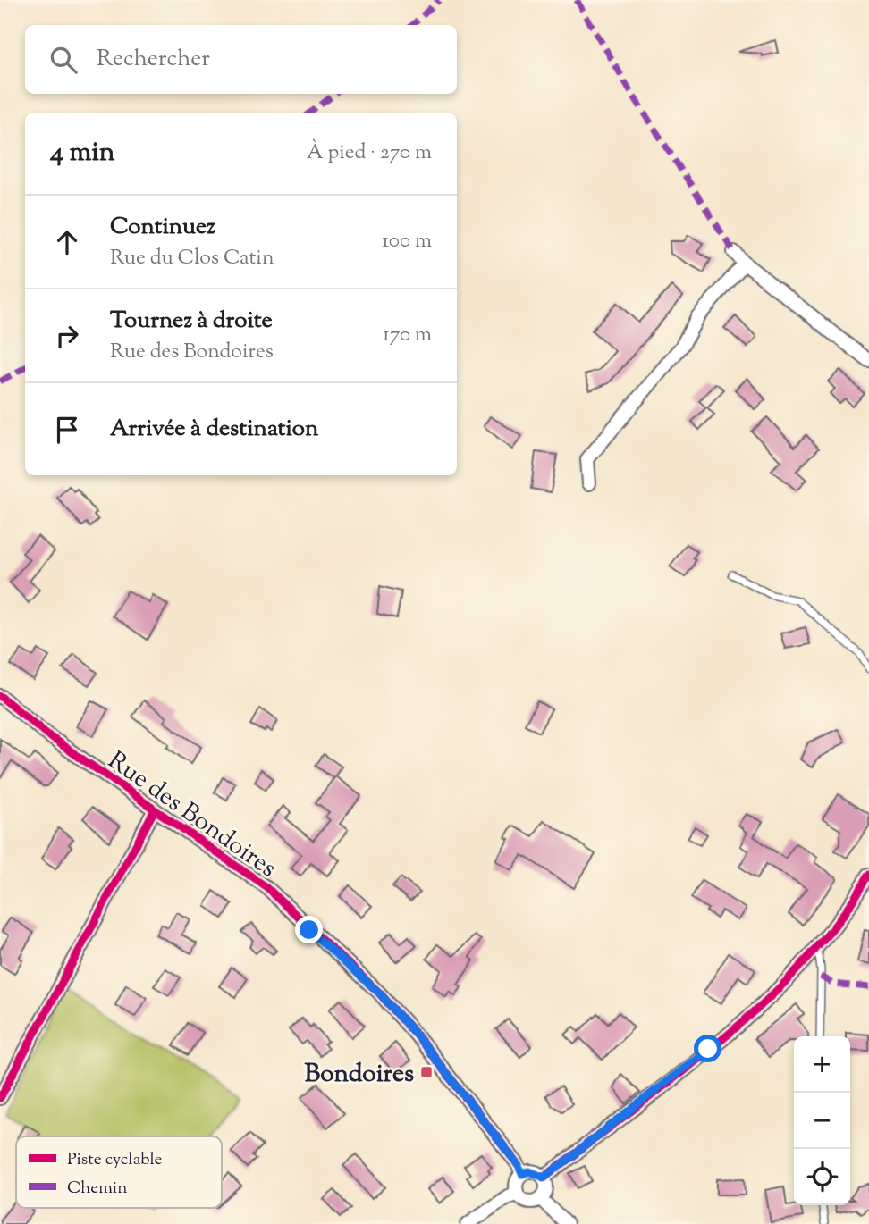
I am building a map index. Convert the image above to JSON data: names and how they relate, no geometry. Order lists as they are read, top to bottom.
{
  "streets": {
    "street": ["Rue des Bondoires"]
  },
  "places": {
    "transit": ["Bondoires"]
  },
  "legend": ["Piste cyclable", "Chemin"],
  "page": {
    "search": "Rechercher",
    "heading": ["4 min", "À pied · 270 m"],
    "list": [
      ["Continuez", "Rue du Clos Catin", "100 m"],
      ["Tournez à droite", "Rue des Bondoires", "170 m"],
      "Arrivée à destination"
    ],
    "map_buttons": ["+", "−"]
  }
}
